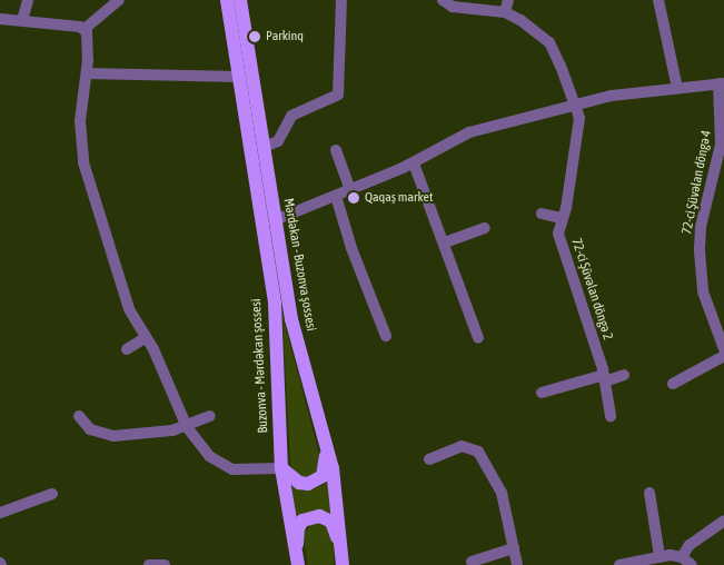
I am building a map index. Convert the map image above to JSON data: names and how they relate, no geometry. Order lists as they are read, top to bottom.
{
  "streets": {
    "main road": ["Mərdəkan - Buzonva şossesi", "Buzonva - Mərdəkan şossesi"],
    "street": ["72-ci Şüvəlan döngə 4", "72-ci Şüvəlan döngə 2"]
  },
  "places": ["Parkinq", "Qaqaş market"]
}
